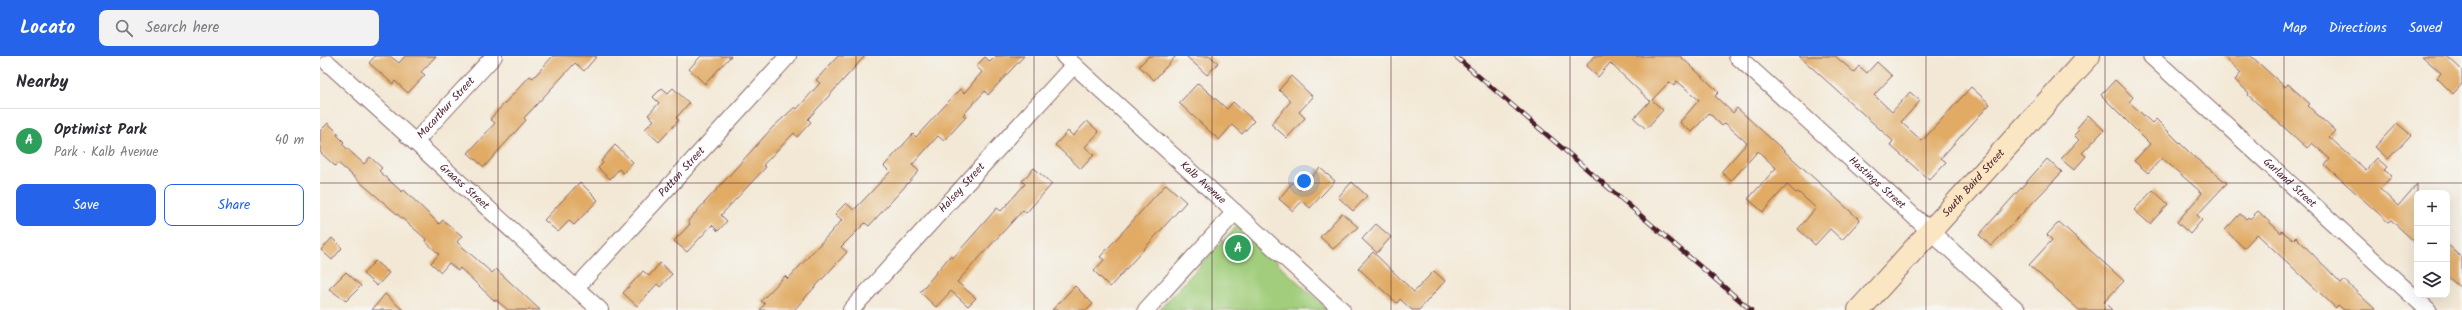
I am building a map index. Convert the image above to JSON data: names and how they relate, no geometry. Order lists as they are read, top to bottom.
{
  "streets": {
    "street": [
      "Macarthur Street",
      "Patton Street",
      "Kalb Avenue",
      "Hastings Street",
      "South Baird Street",
      "Garland Street",
      "Graass Street",
      "Halsey Street"
    ]
  },
  "crossings": [
    ["Macarthur Street", "Graass Street"],
    ["Patton Street", "Graass Street"],
    ["Kalb Avenue", "Halsey Street"],
    ["Hastings Street", "South Baird Street"]
  ],
  "page": {
    "header": "Locato",
    "search": "Search here",
    "nav": ["Map", "Directions", "Saved"],
    "heading": "Nearby",
    "list": [
      {
        "mark": "A",
        "name": "Optimist Park",
        "note": "Park · Kalb Avenue",
        "value": "40 m"
      }
    ],
    "buttons": ["Save", "Share"],
    "map_buttons": ["+", "−"],
    "pins": "A"
  }
}
